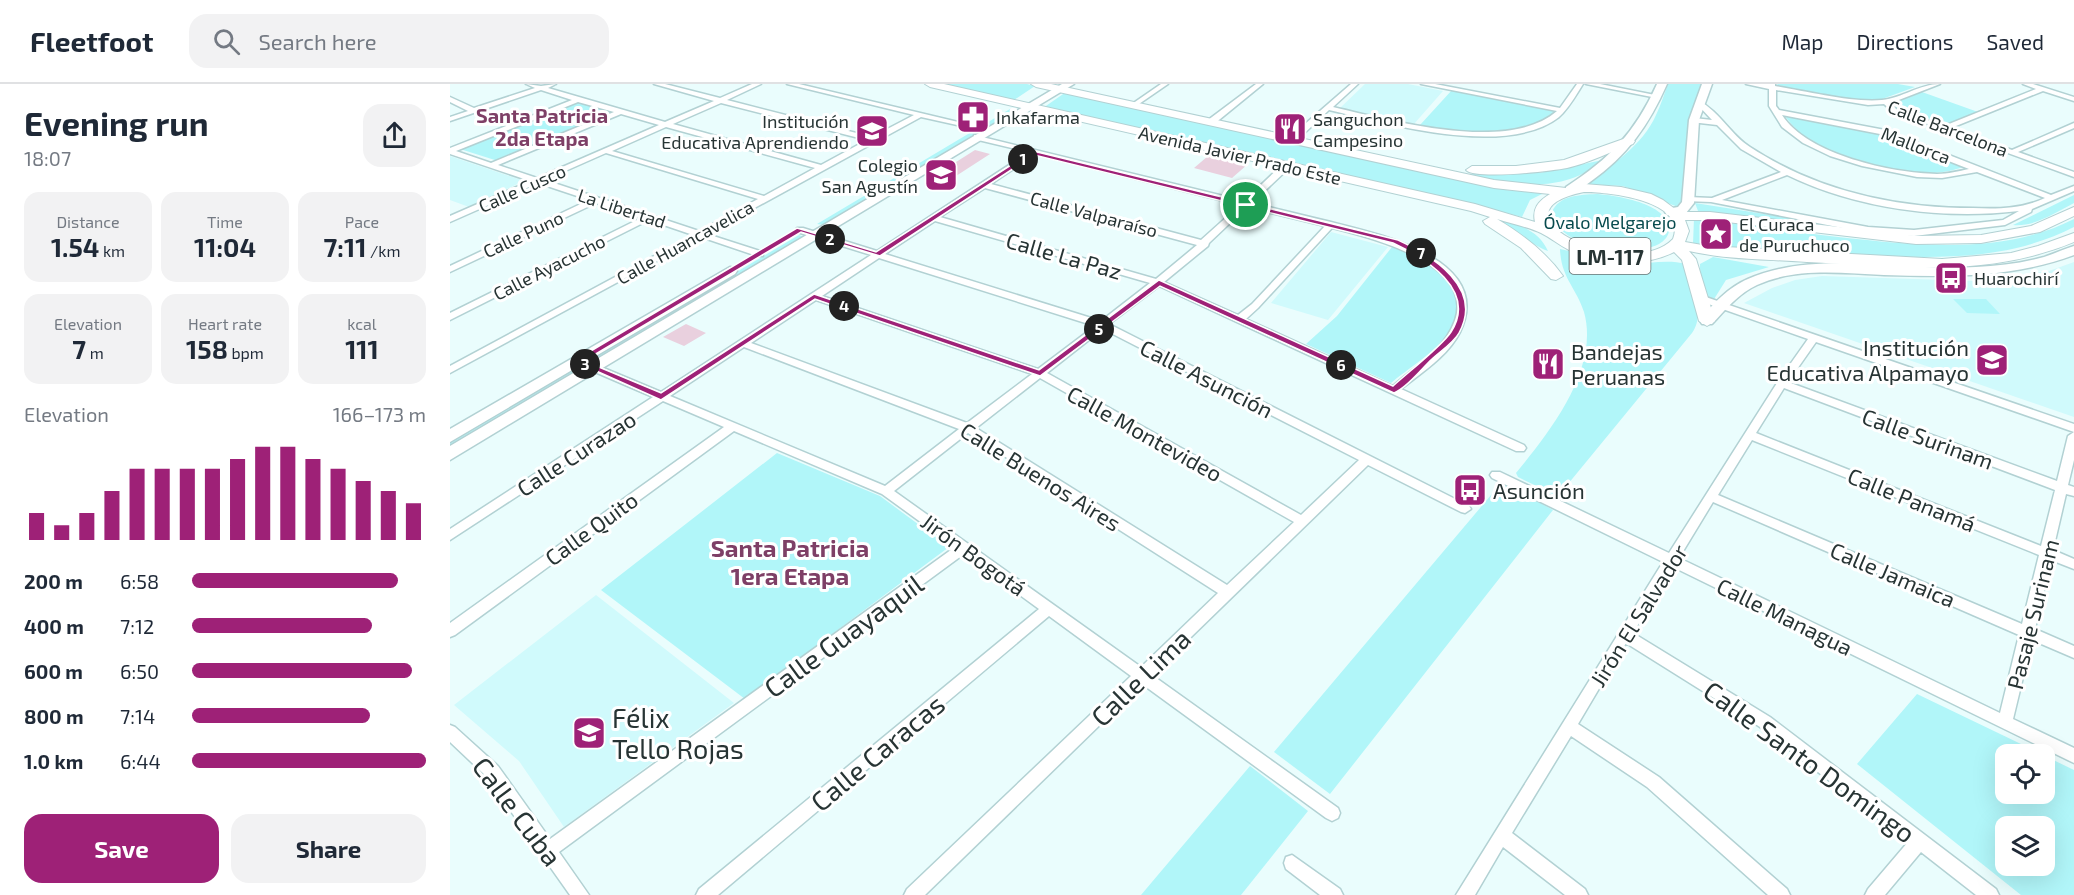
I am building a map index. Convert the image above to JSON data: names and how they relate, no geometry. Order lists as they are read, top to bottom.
{
  "streets": {
    "main road": ["Avenida Javier Prado Este", "LM-117"],
    "street": [
      "Calle Barcelona",
      "Mallorca",
      "Calle Cusco",
      "La Libertad",
      "Calle Valparaíso",
      "Calle Puno",
      "Calle Huancavelica",
      "Calle La Paz",
      "Calle Ayacucho",
      "Calle Asunción",
      "Calle Montevideo",
      "Calle Surinam",
      "Calle Curazao",
      "Calle Buenos Aires",
      "Calle Panamá",
      "Calle Quito",
      "Jirón Bogotá",
      "Calle Jamaica",
      "Pasaje Surinam",
      "Jirón El Salvador",
      "Calle Managua",
      "Calle Guayaquil",
      "Calle Lima",
      "Calle Caracas",
      "Calle Santo Domingo",
      "Calle Cuba"
    ]
  },
  "crossings": [
    ["Avenida Javier Prado Este", "LM-117"],
    ["Calle Cusco", "La Libertad"],
    ["La Libertad", "Calle Puno"],
    ["La Libertad", "Calle Huancavelica"],
    ["La Libertad", "Calle Ayacucho"],
    ["Calle Valparaíso", "Calle Curazao"],
    ["Calle La Paz", "Calle Curazao"],
    ["Calle Asunción", "Calle Curazao"],
    ["Calle Asunción", "Calle Lima"],
    ["Calle Montevideo", "Calle Curazao"],
    ["Calle Montevideo", "Calle Lima"],
    ["Calle Surinam", "Pasaje Surinam"],
    ["Calle Surinam", "Jirón El Salvador"],
    ["Calle Curazao", "Calle Buenos Aires"],
    ["Calle Curazao", "Jirón Bogotá"],
    ["Calle Buenos Aires", "Calle Lima"],
    ["Calle Panamá", "Pasaje Surinam"],
    ["Calle Panamá", "Jirón El Salvador"],
    ["Calle Quito", "Jirón Bogotá"],
    ["Jirón Bogotá", "Calle Guayaquil"],
    ["Jirón Bogotá", "Calle Lima"],
    ["Jirón Bogotá", "Calle Caracas"],
    ["Calle Jamaica", "Pasaje Surinam"],
    ["Calle Jamaica", "Jirón El Salvador"],
    ["Pasaje Surinam", "Calle Managua"],
    ["Jirón El Salvador", "Calle Managua"],
    ["Jirón El Salvador", "Calle Santo Domingo"],
    ["Calle Guayaquil", "Calle Cuba"]
  ],
  "districts": ["Santa Patricia 2da Etapa", "Santa Patricia 1era Etapa"],
  "parks": ["Óvalo Melgarejo"],
  "places": {
    "pharmacy": ["Inkafarma"],
    "restaurant": ["Sanguchon Campesino", "Bandejas Peruanas"],
    "school or university": [
      "Institución Educativa Aprendiendo",
      "Colegio San Agustín",
      "Institución Educativa Alpamayo",
      "Félix Tello Rojas"
    ],
    "place": ["El Curaca de Puruchuco"],
    "bus stop": ["Huarochirí", "Asunción"]
  },
  "page": {
    "header": "Fleetfoot",
    "search": "Search here",
    "nav": ["Map", "Directions", "Saved"],
    "heading": ["Evening run", "18:07"],
    "pins": [
      "1",
      "2",
      "7",
      "4",
      "5",
      "3",
      "6"
    ],
    "stats": [
      ["Distance", "1.54 km"],
      ["Time", "11:04"],
      ["Pace", "7:11 /km"],
      ["Elevation", "7 m"],
      ["Heart rate", "158 bpm"],
      ["kcal", "111"]
    ],
    "chart": ["Elevation", "166–173 m"],
    "list": [
      {
        "name": "200 m",
        "note": "6:58"
      },
      {
        "name": "400 m",
        "note": "7:12"
      },
      {
        "name": "600 m",
        "note": "6:50"
      },
      {
        "name": "800 m",
        "note": "7:14"
      },
      {
        "name": "1.0 km",
        "note": "6:44"
      }
    ],
    "buttons": ["Save", "Share"]
  }
}
